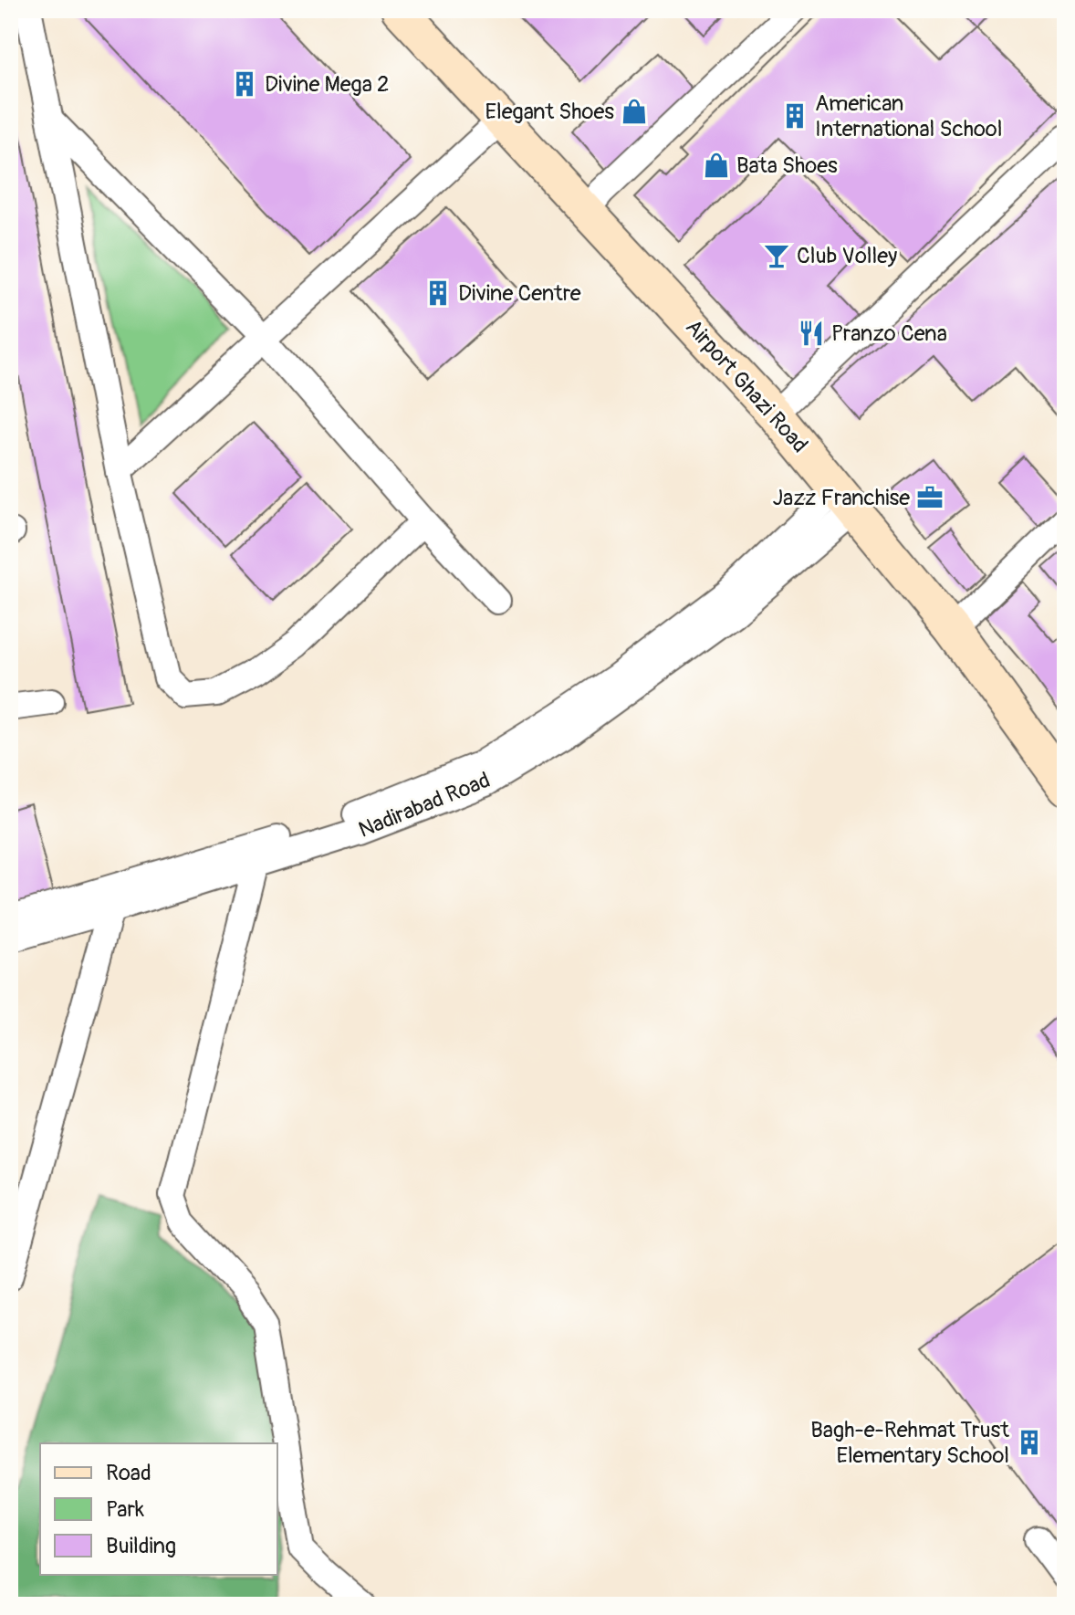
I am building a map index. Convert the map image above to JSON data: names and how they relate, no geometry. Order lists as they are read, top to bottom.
{
  "streets": {
    "main road": ["Airport Ghazi Road"],
    "street": ["Nadirabad Road"]
  },
  "crossings": [
    ["Airport Ghazi Road", "Nadirabad Road"]
  ],
  "places": {
    "building": [
      "Divine Mega 2",
      "American International School",
      "Divine Centre",
      "Bagh-e-Rehmat Trust Elementary School"
    ],
    "shop": ["Elegant Shoes", "Bata Shoes"],
    "bar": ["Club Volley"],
    "restaurant": ["Pranzo Cena"],
    "office": ["Jazz Franchise"]
  },
  "legend": ["Road", "Park", "Building"]
}
